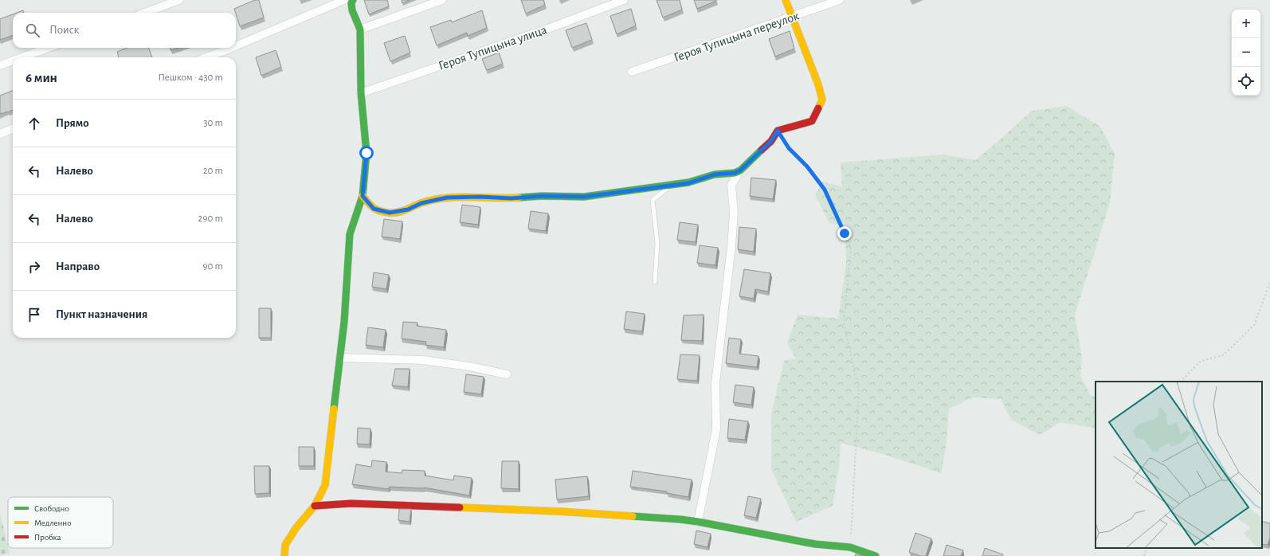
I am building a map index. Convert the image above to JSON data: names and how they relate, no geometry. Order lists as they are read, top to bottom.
{
  "streets": {
    "street": ["Героя Тупицына переулок", "Героя Тупицына улица"]
  },
  "legend": ["Свободно", "Медленно", "Пробка"],
  "page": {
    "map_buttons": ["+", "−"],
    "search": "Поиск",
    "heading": ["6 мин", "Пешком · 430 m"],
    "list": [
      ["Прямо", "30 m"],
      ["Налево", "20 m"],
      ["Налево", "290 m"],
      ["Направо", "90 m"],
      "Пункт назначения"
    ]
  }
}
